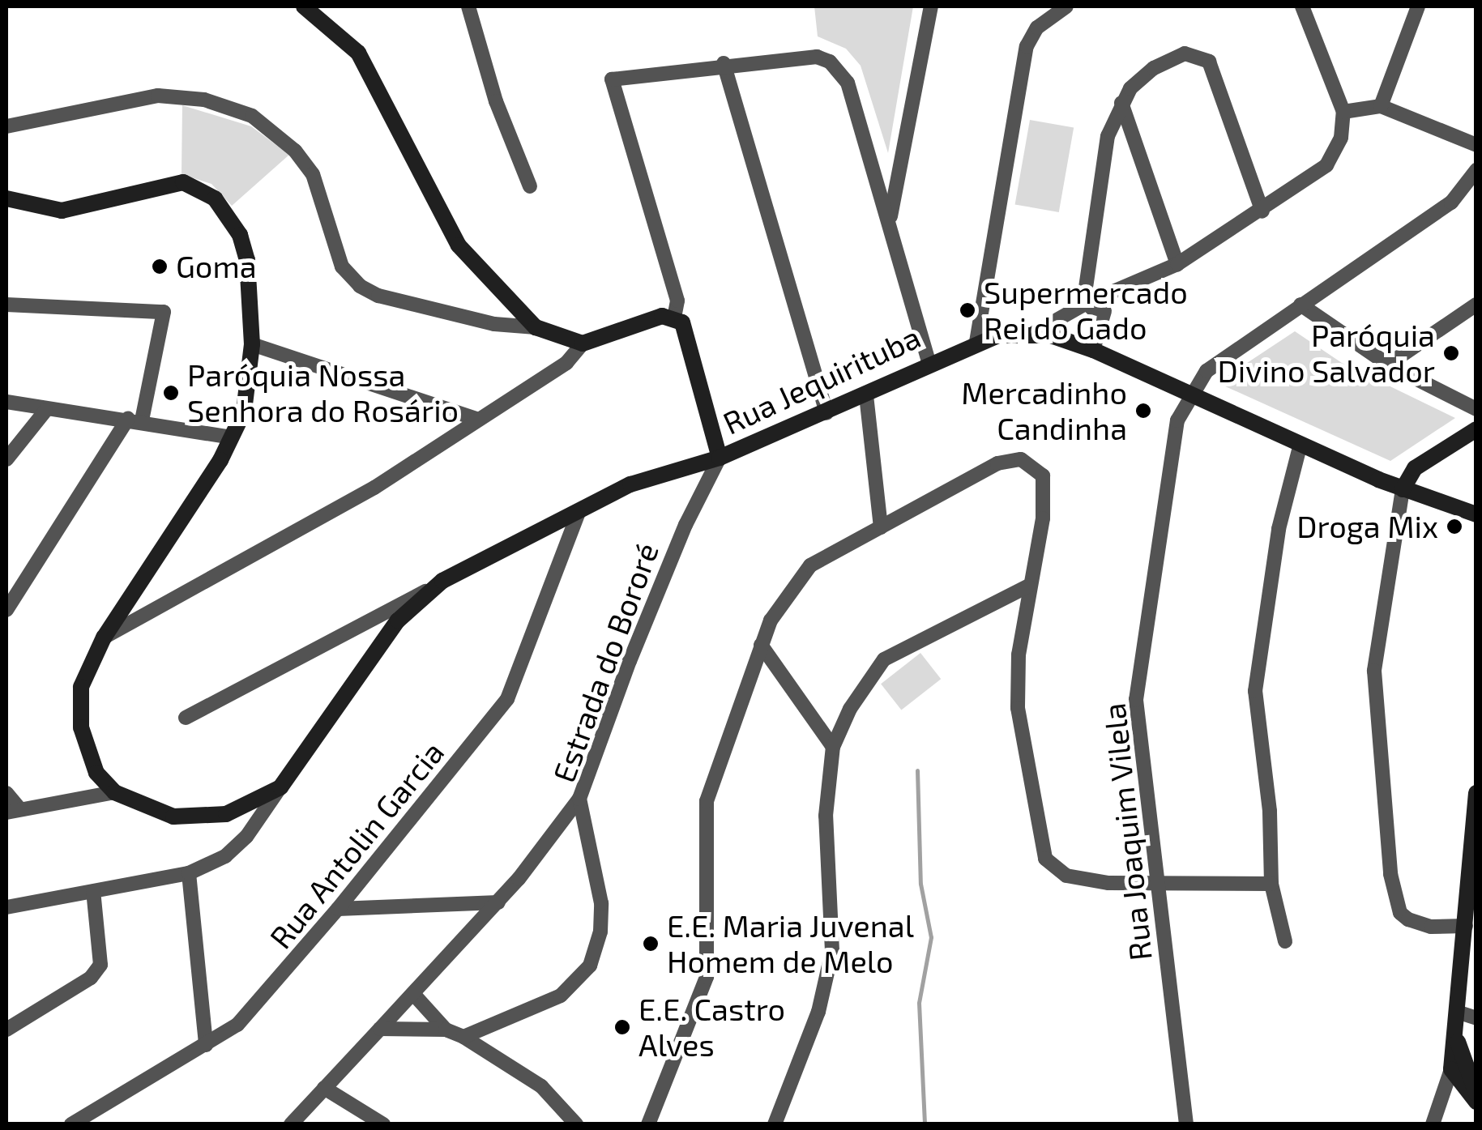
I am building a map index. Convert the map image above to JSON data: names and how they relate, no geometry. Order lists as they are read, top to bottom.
{
  "streets": {
    "main road": ["Rua Jequirituba"],
    "street": ["Estrada do Bororé", "Rua Joaquim Vilela", "Rua Antolin Garcia"]
  },
  "crossings": [
    ["Rua Jequirituba", "Estrada do Bororé"],
    ["Rua Jequirituba", "Rua Joaquim Vilela"],
    ["Rua Jequirituba", "Rua Antolin Garcia"]
  ],
  "places": [
    "Goma",
    "Supermercado Rei do Gado",
    "Paróquia Divino Salvador",
    "Paróquia Nossa Senhora do Rosário",
    "Mercadinho Candinha",
    "Droga Mix",
    "E.E. Maria Juvenal Homem de Melo",
    "E.E. Castro Alves"
  ]
}
